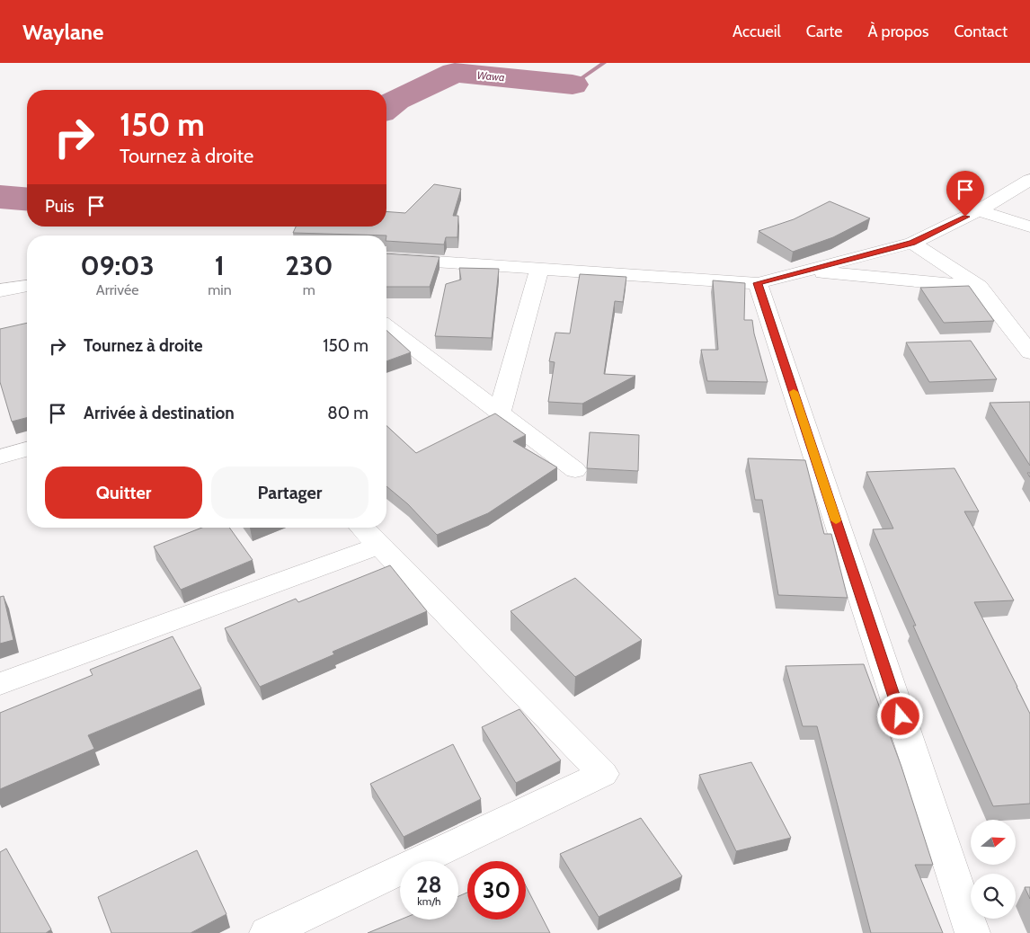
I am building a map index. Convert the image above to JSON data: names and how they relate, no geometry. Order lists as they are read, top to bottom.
{
  "water": ["Wawa"],
  "north": "right",
  "page": {
    "header": "Waylane",
    "nav": [
      "Accueil",
      "Carte",
      "À propos",
      "Contact"
    ],
    "turn": ["150 m", "Tournez à droite"],
    "then": "Puis",
    "eta": [
      "09:03",
      "Arrivée",
      "1",
      "min",
      "230",
      "m"
    ],
    "list": [
      {
        "name": "Tournez à droite",
        "value": "150 m"
      },
      {
        "name": "Arrivée à destination",
        "value": "80 m"
      }
    ],
    "buttons": ["Quitter", "Partager"],
    "speed": "28 km/h",
    "limit": "30"
  }
}
